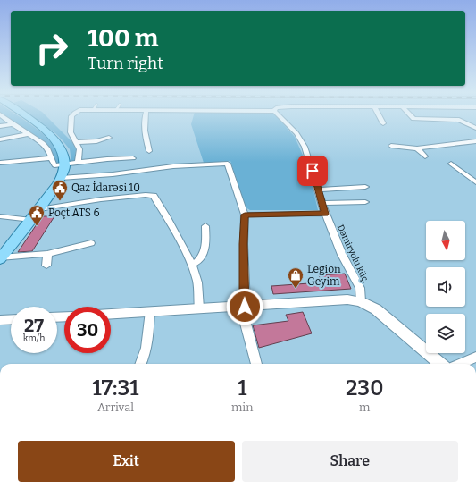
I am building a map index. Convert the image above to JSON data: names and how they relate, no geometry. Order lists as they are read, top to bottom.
{
  "streets": {
    "street": ["Dəmiryolu küç."]
  },
  "places": {
    "public building": ["Qaz İdarəsi 10", "Poçt ATS 6"],
    "shop": ["Legion Geyim"]
  },
  "north": "bottom",
  "page": {
    "turn": ["100 m", "Turn right"],
    "speed": "27 km/h",
    "limit": "30",
    "eta": [
      "17:31",
      "Arrival",
      "1",
      "min",
      "230",
      "m"
    ],
    "buttons": ["Exit", "Share"]
  }
}
